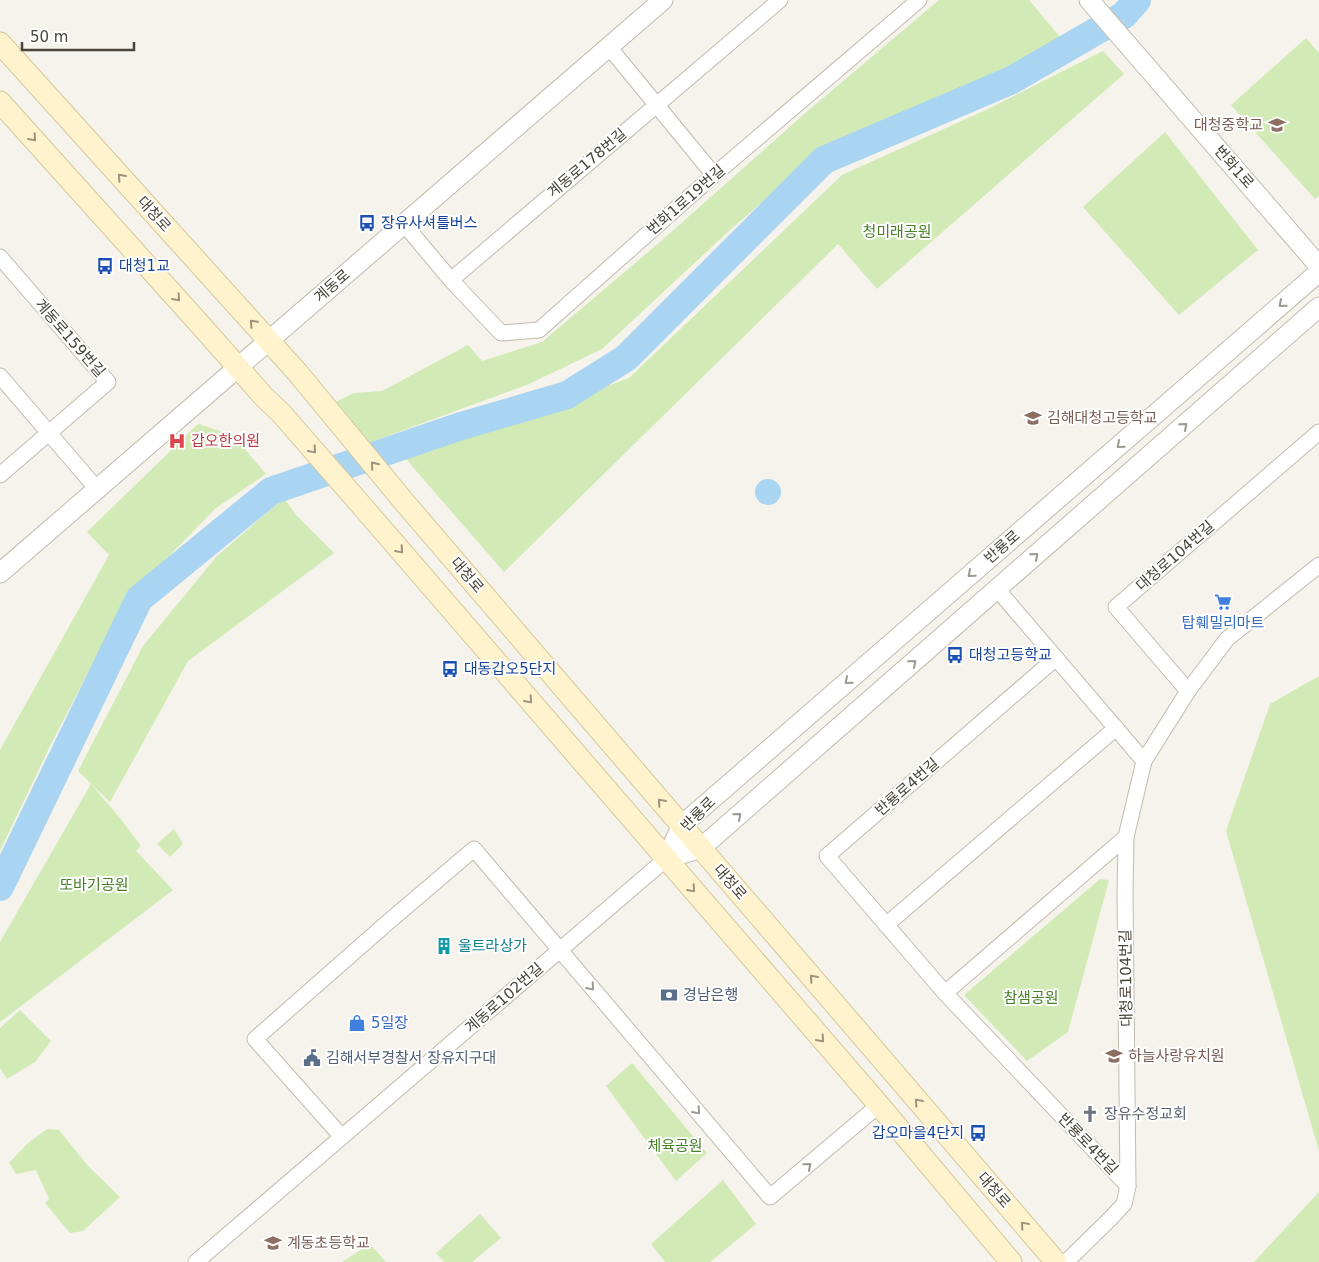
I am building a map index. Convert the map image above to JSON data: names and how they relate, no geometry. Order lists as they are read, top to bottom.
{
  "streets": {
    "main road": ["대청로"],
    "street": [
      "계동로178번길",
      "번화1로",
      "번화1로19번길",
      "계동로",
      "계동로159번길",
      "반룡로",
      "대청로104번길",
      "반룡로4번길",
      "계동로102번길"
    ]
  },
  "crossings": [
    ["계동로178번길", "번화1로19번길"],
    ["대청로", "계동로"],
    ["대청로", "반룡로"],
    ["반룡로", "계동로102번길"],
    ["대청로104번길", "반룡로4번길"]
  ],
  "parks": [
    "청미래공원",
    "또바기공원",
    "참샘공원",
    "체육공원"
  ],
  "places": {
    "school or university": [
      "대청중학교",
      "김해대청고등학교",
      "하늘사랑유치원",
      "계동초등학교"
    ],
    "bus stop": [
      "장유사셔틀버스",
      "대청1교",
      "대청고등학교",
      "대동갑오5단지",
      "갑오마을4단지"
    ],
    "hospital": ["갑오한의원"],
    "supermarket": ["탑훼밀리마트"],
    "building": ["울트라상가"],
    "bank": ["경남은행"],
    "shop": ["5일장"],
    "public building": ["김해서부경찰서 장유지구대"],
    "church": ["장유수정교회"]
  },
  "scale_bar": "50 m"
}
